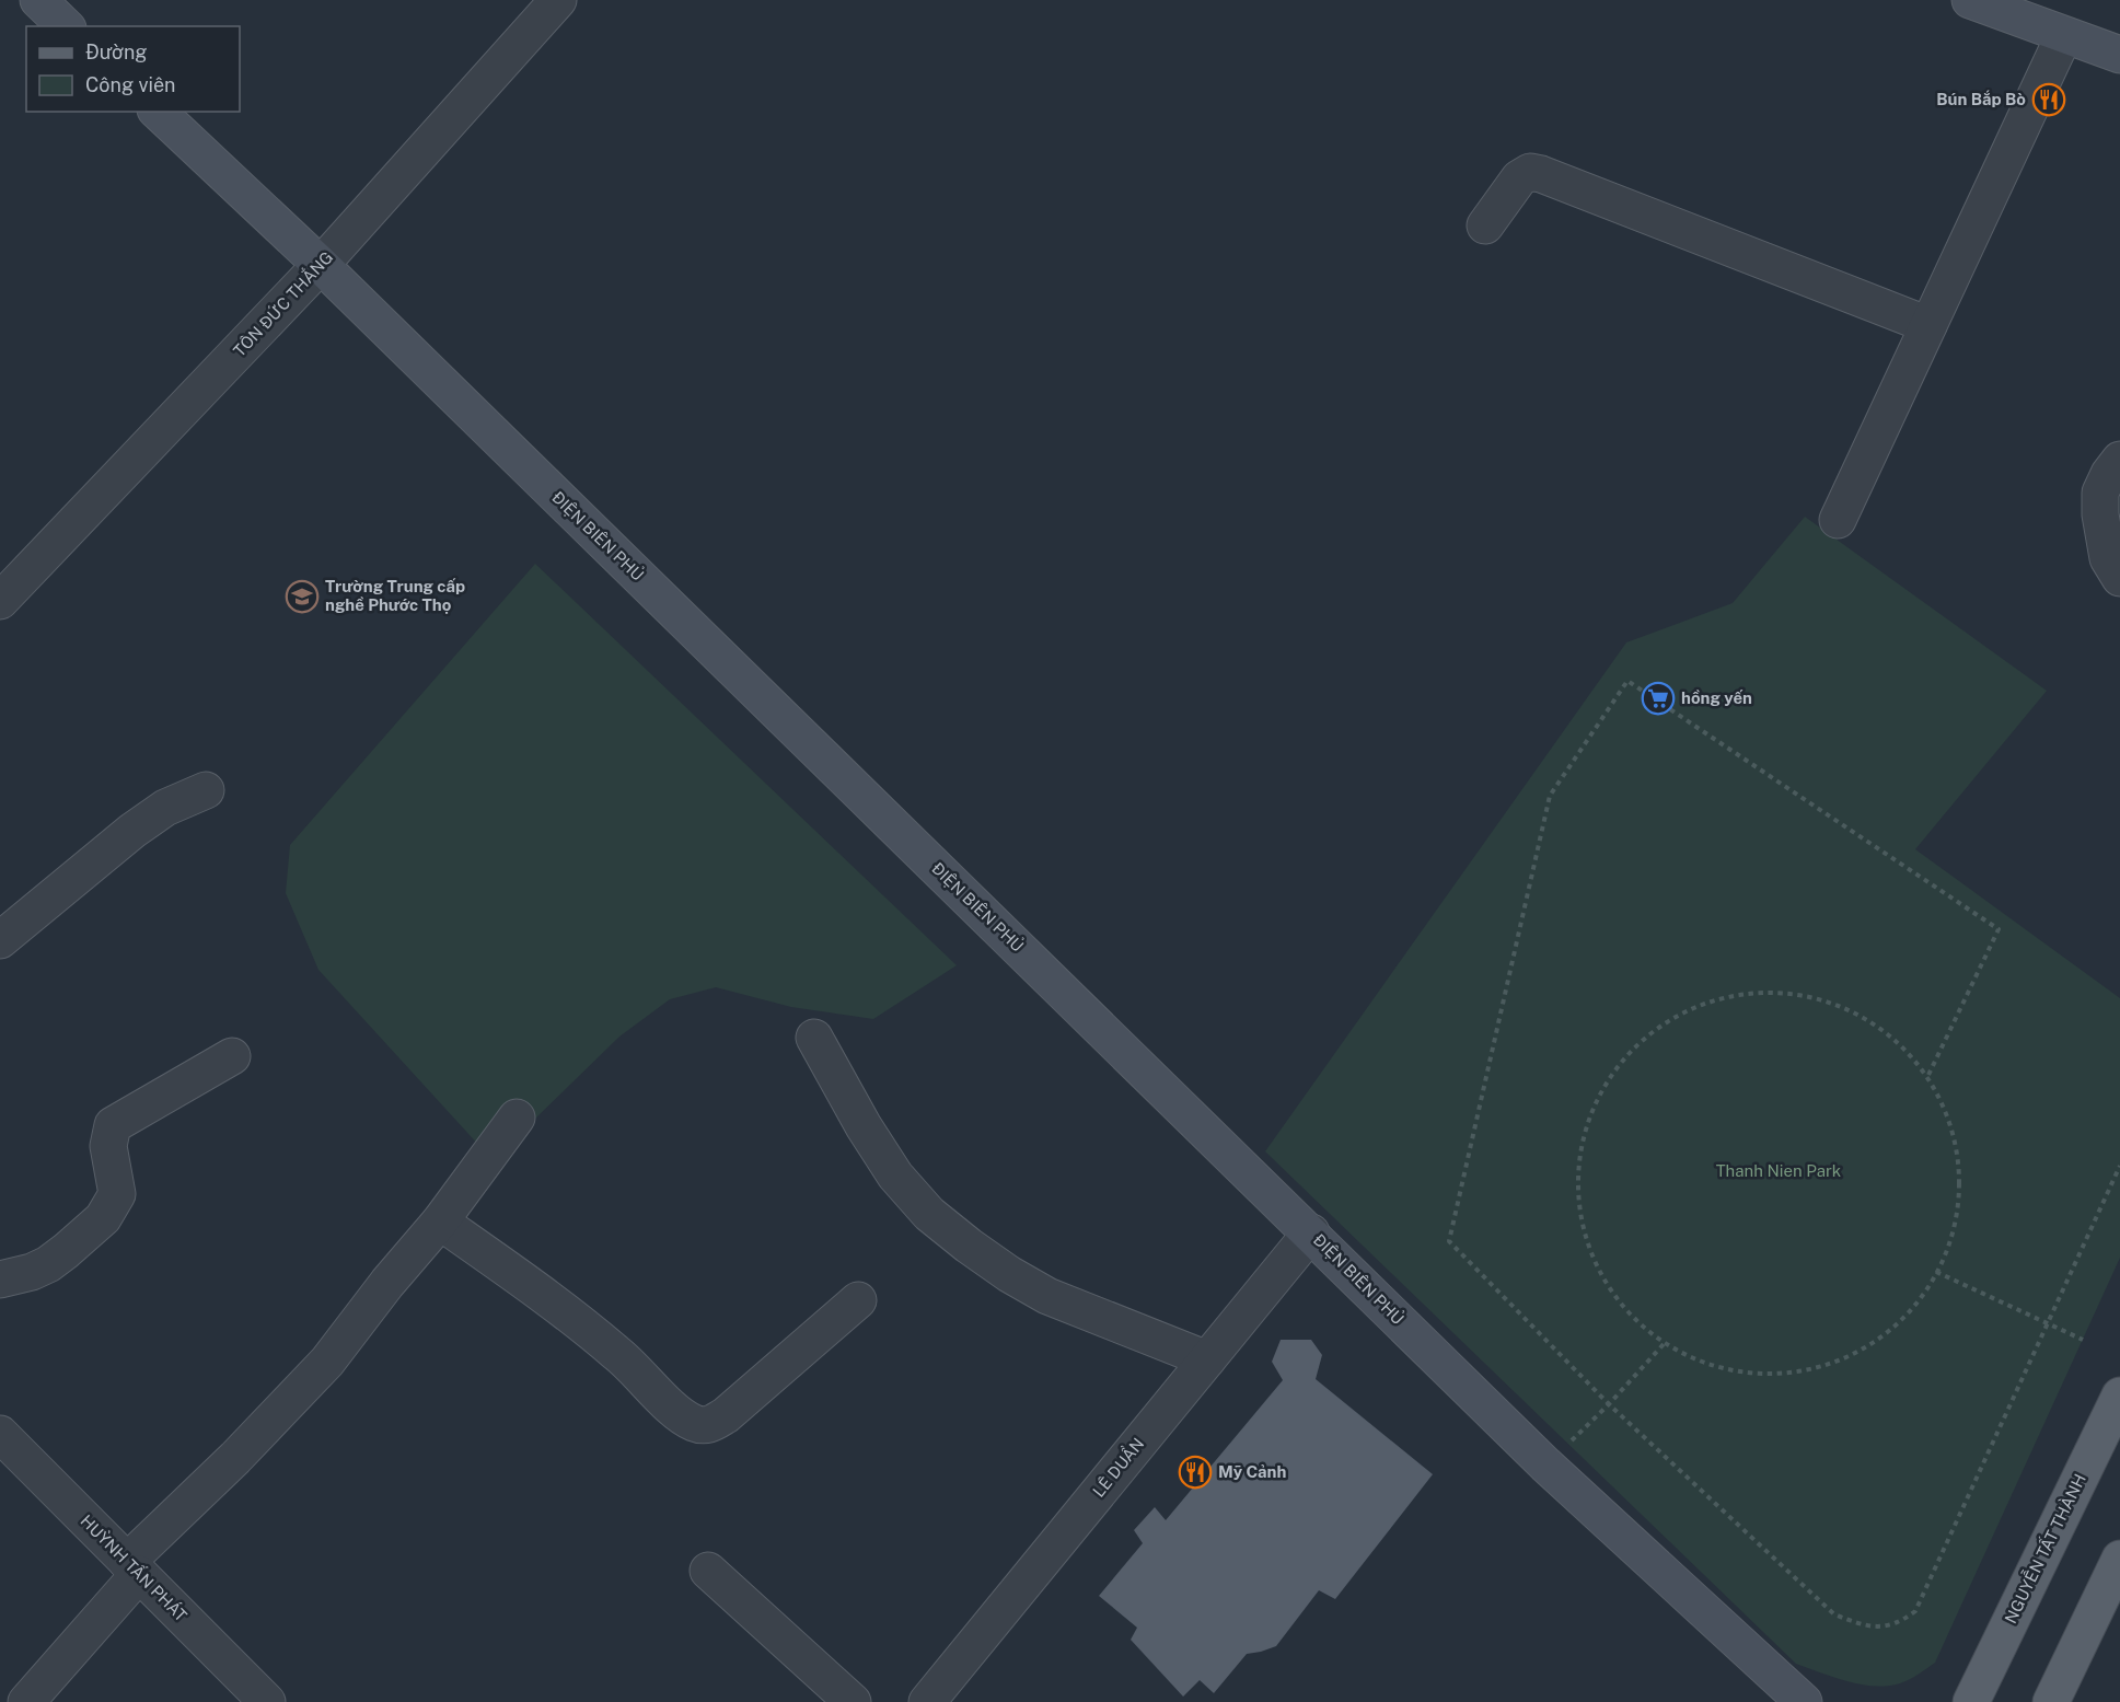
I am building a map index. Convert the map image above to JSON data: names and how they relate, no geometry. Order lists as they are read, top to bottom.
{
  "streets": {
    "main road": ["NGUYỄN TẤT THÀNH"],
    "street": [
      "TÔN ĐỨC THẮNG",
      "ĐIỆN BIÊN PHỦ",
      "LÊ DUẨN",
      "HUỲNH TẤN PHÁT"
    ]
  },
  "crossings": [
    ["TÔN ĐỨC THẮNG", "ĐIỆN BIÊN PHỦ"],
    ["ĐIỆN BIÊN PHỦ", "LÊ DUẨN"]
  ],
  "parks": ["Thanh Nien Park"],
  "places": {
    "restaurant": ["Bún Bắp Bò", "Mỹ Cảnh"],
    "school or university": ["Trường Trung cấp nghề Phước Thọ"],
    "supermarket": ["hồng yến"]
  },
  "legend": ["Đường", "Công viên"]
}
